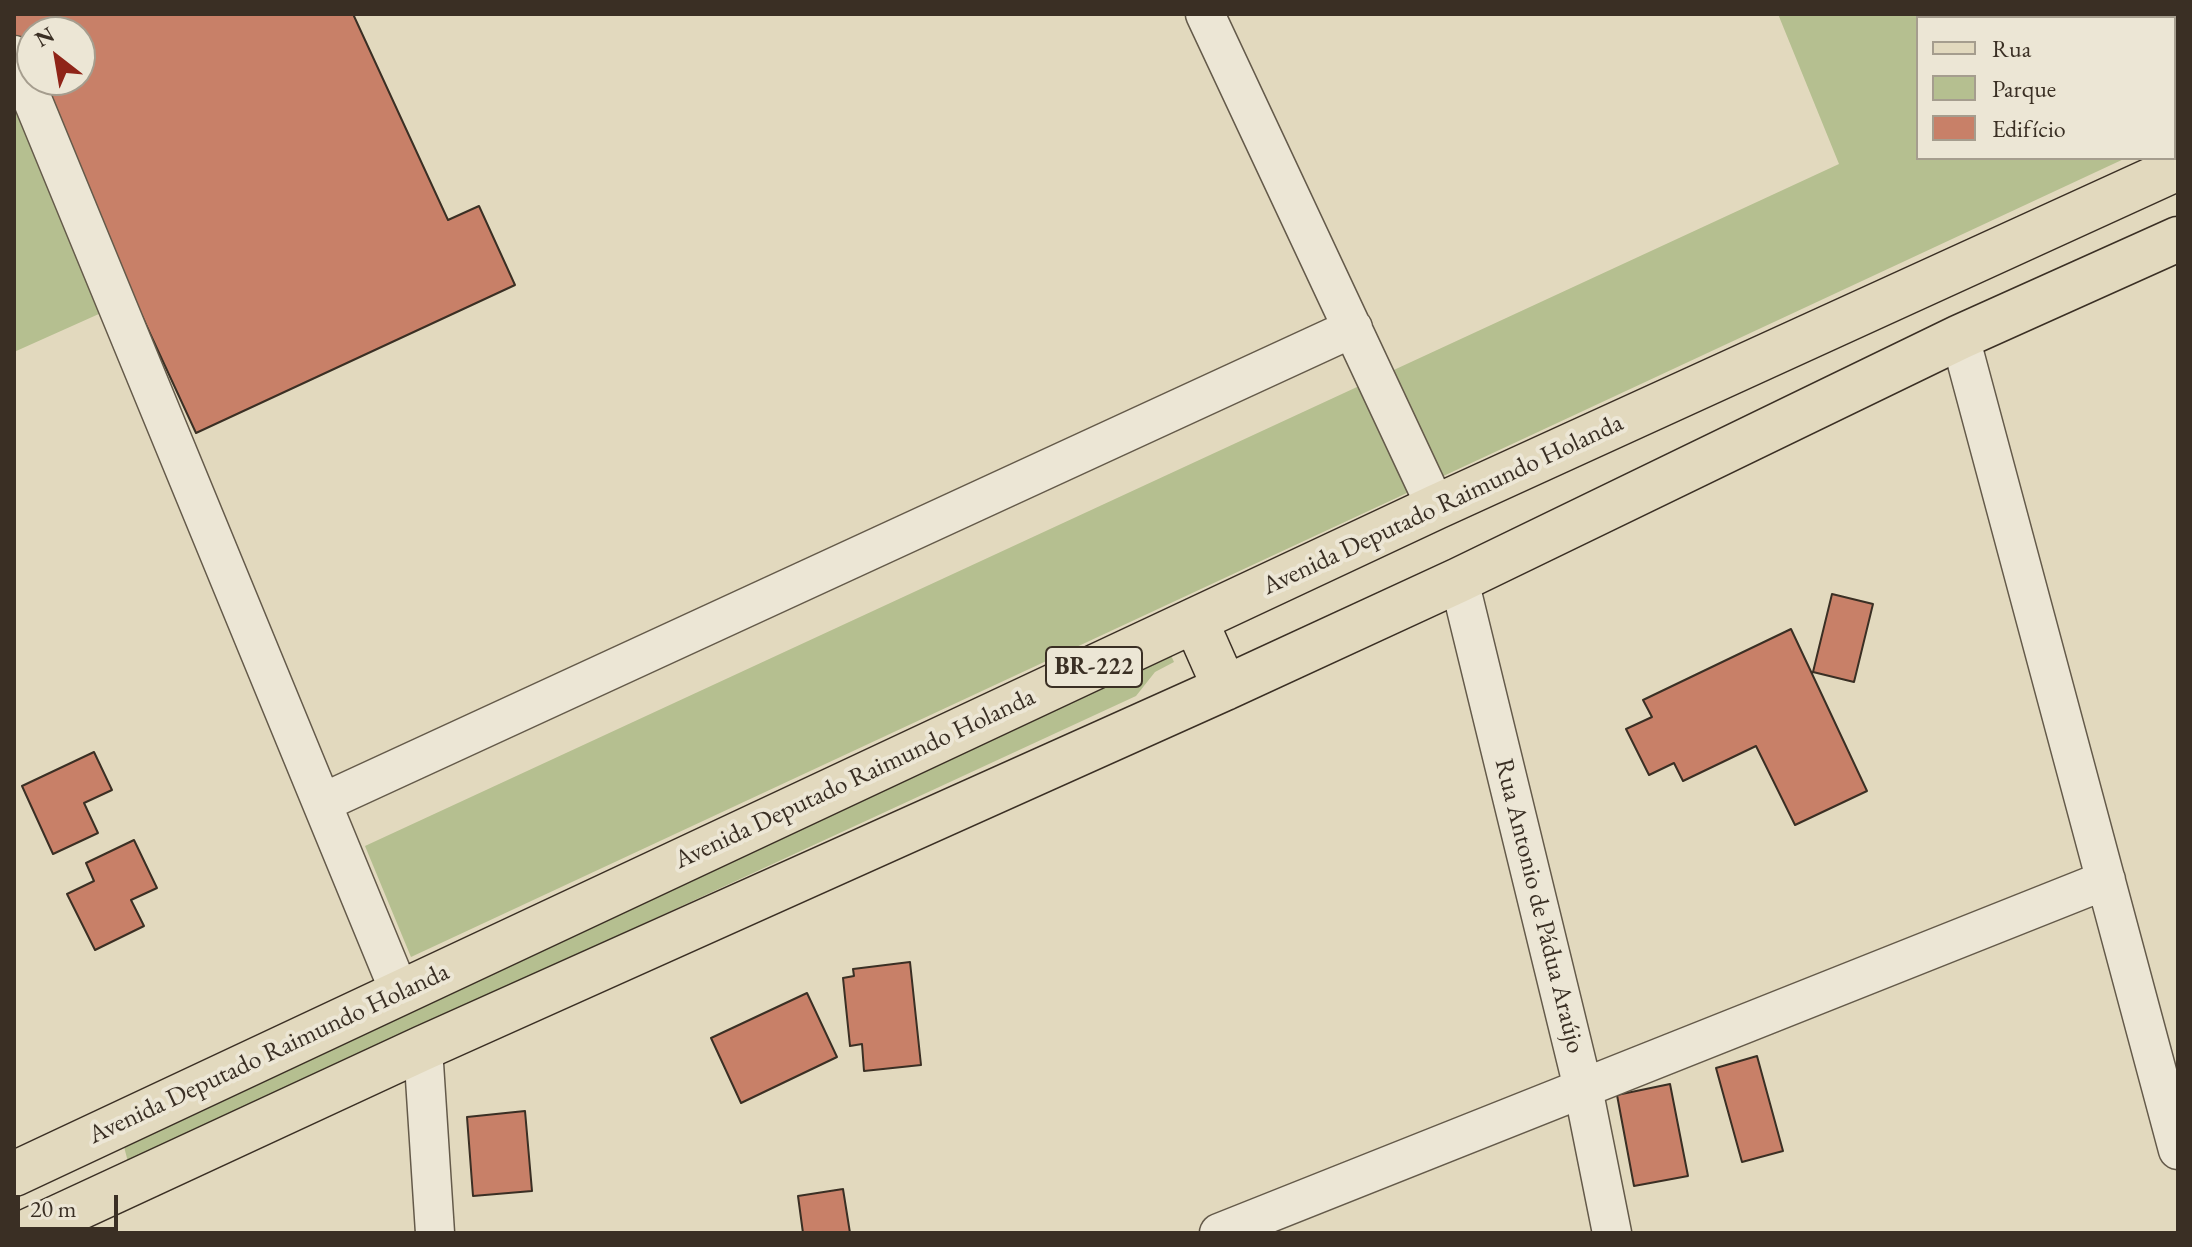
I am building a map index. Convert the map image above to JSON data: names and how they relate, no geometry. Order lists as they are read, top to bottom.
{
  "streets": {
    "main road": ["Avenida Deputado Raimundo Holanda", "BR-222"],
    "street": ["Rua Antonio de Pádua Araújo"]
  },
  "crossings": [
    ["BR-222", "Rua Antonio de Pádua Araújo"]
  ],
  "legend": ["Rua", "Parque", "Edifício"],
  "scale_bar": "20 m",
  "north": "top left"
}
